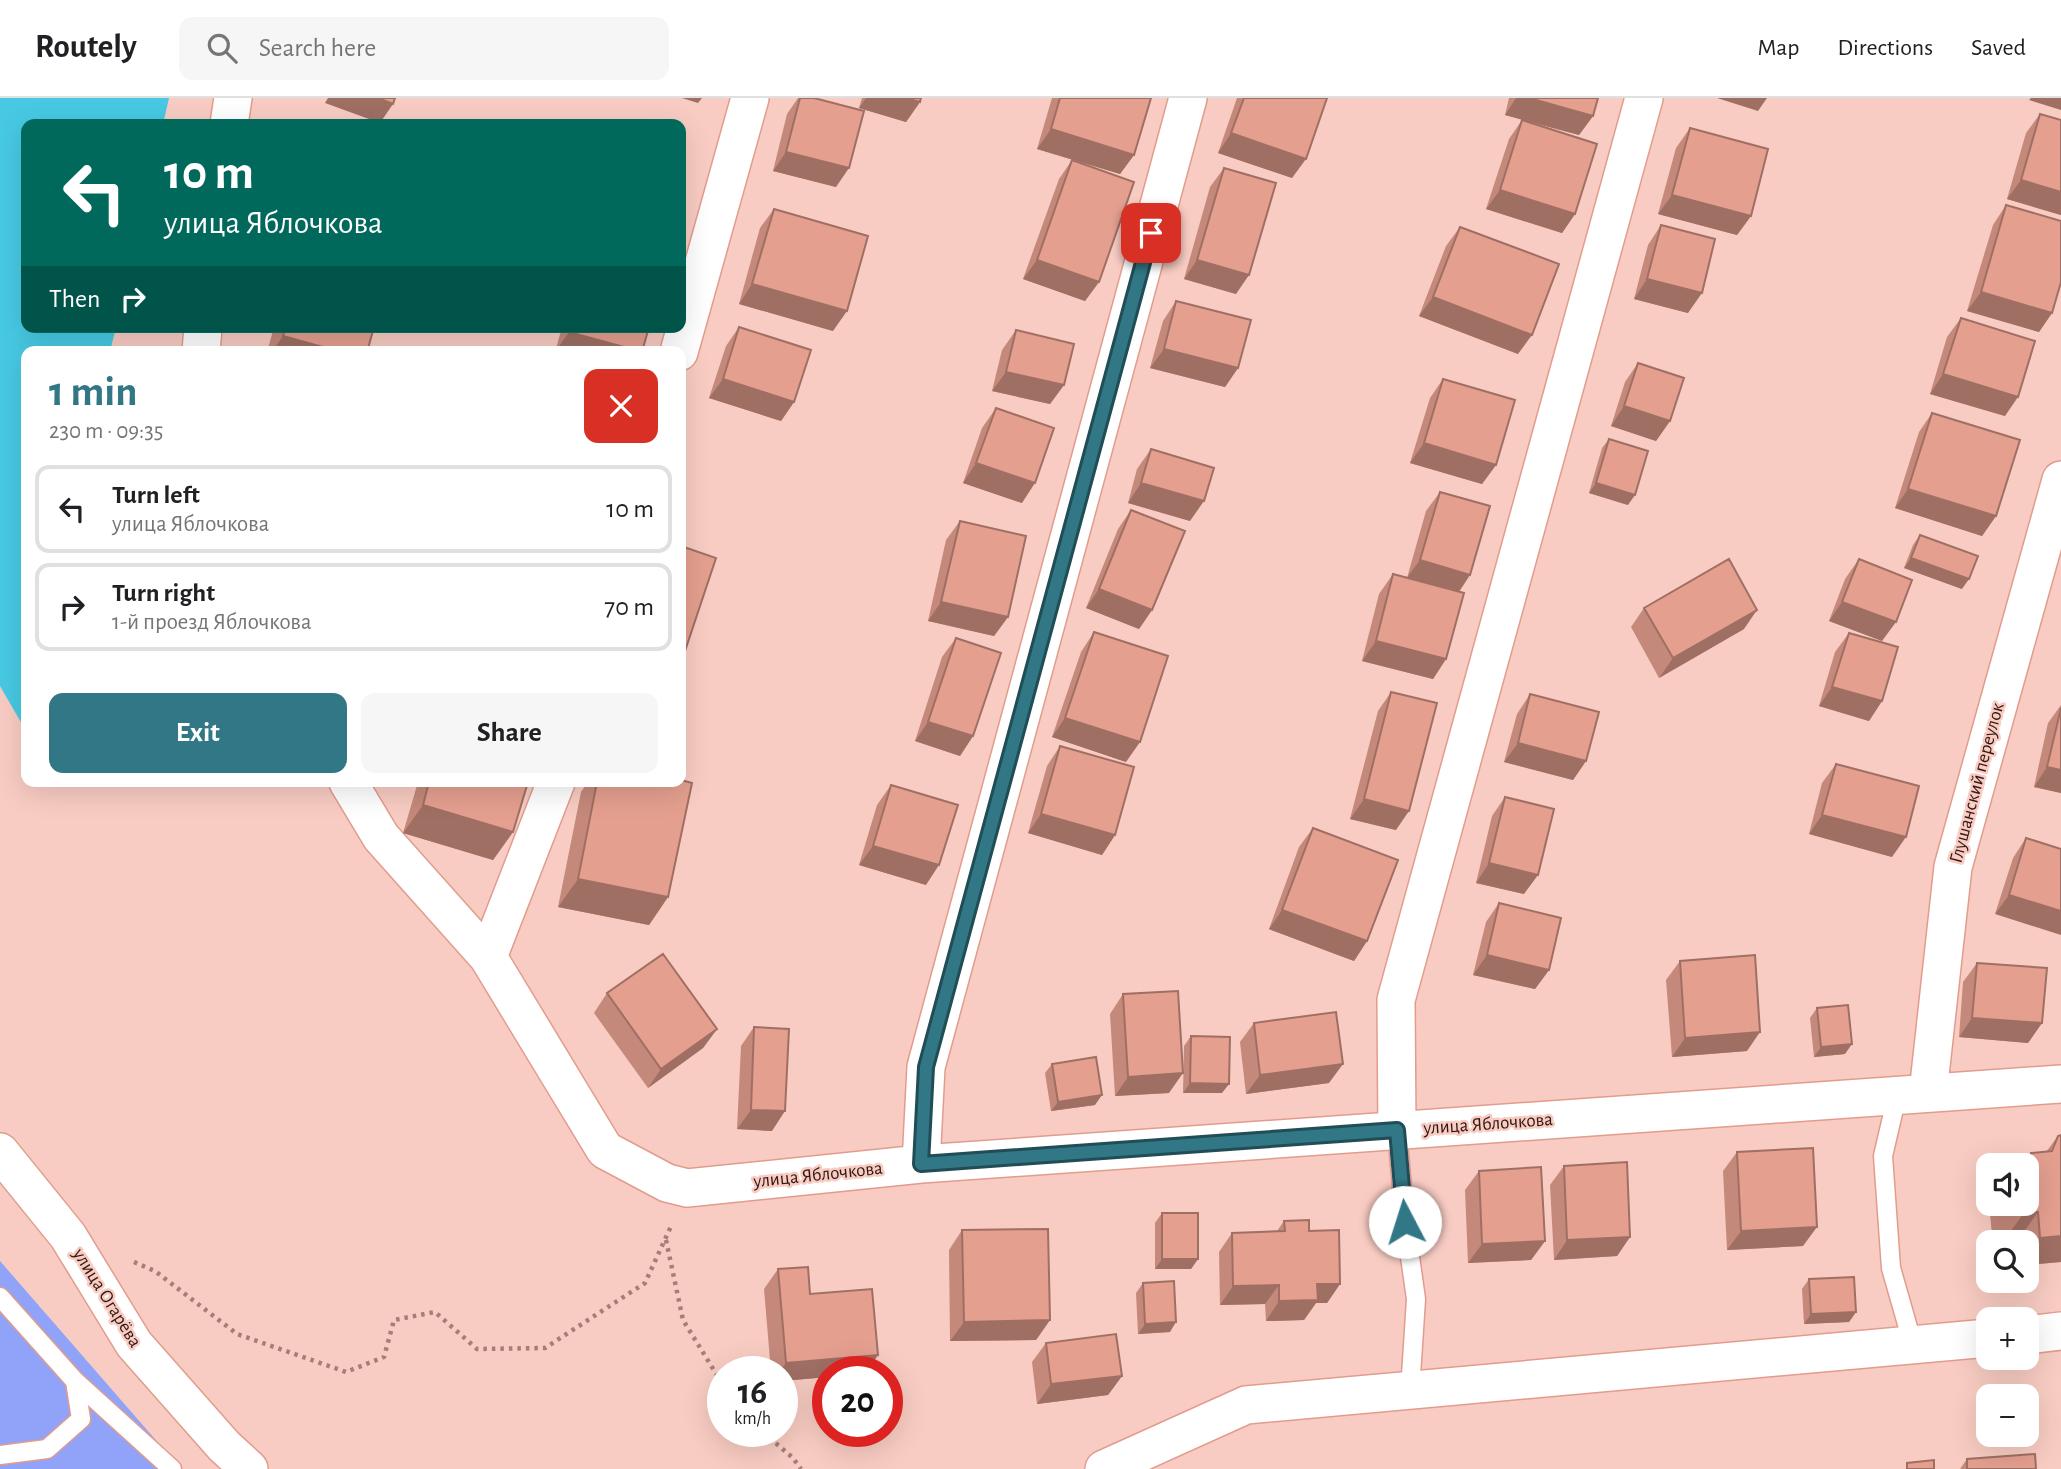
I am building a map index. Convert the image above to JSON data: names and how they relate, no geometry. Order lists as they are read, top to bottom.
{
  "streets": {
    "street": ["Глушанский переулок", "улица Яблочкова", "улица Огарёва"]
  },
  "crossings": [
    ["Глушанский переулок", "улица Яблочкова"]
  ],
  "page": {
    "header": "Routely",
    "search": "Search here",
    "nav": ["Map", "Directions", "Saved"],
    "turn": ["10 m", "улица Яблочкова"],
    "then": "Then",
    "heading": ["1 min", "230 m · 09:35"],
    "list": [
      {
        "name": "Turn left",
        "note": "улица Яблочкова",
        "value": "10 m"
      },
      {
        "name": "Turn right",
        "note": "1-й проезд Яблочкова",
        "value": "70 m"
      }
    ],
    "buttons": ["Exit", "Share"],
    "map_buttons": ["+", "−"],
    "speed": "16 km/h",
    "limit": "20"
  }
}
